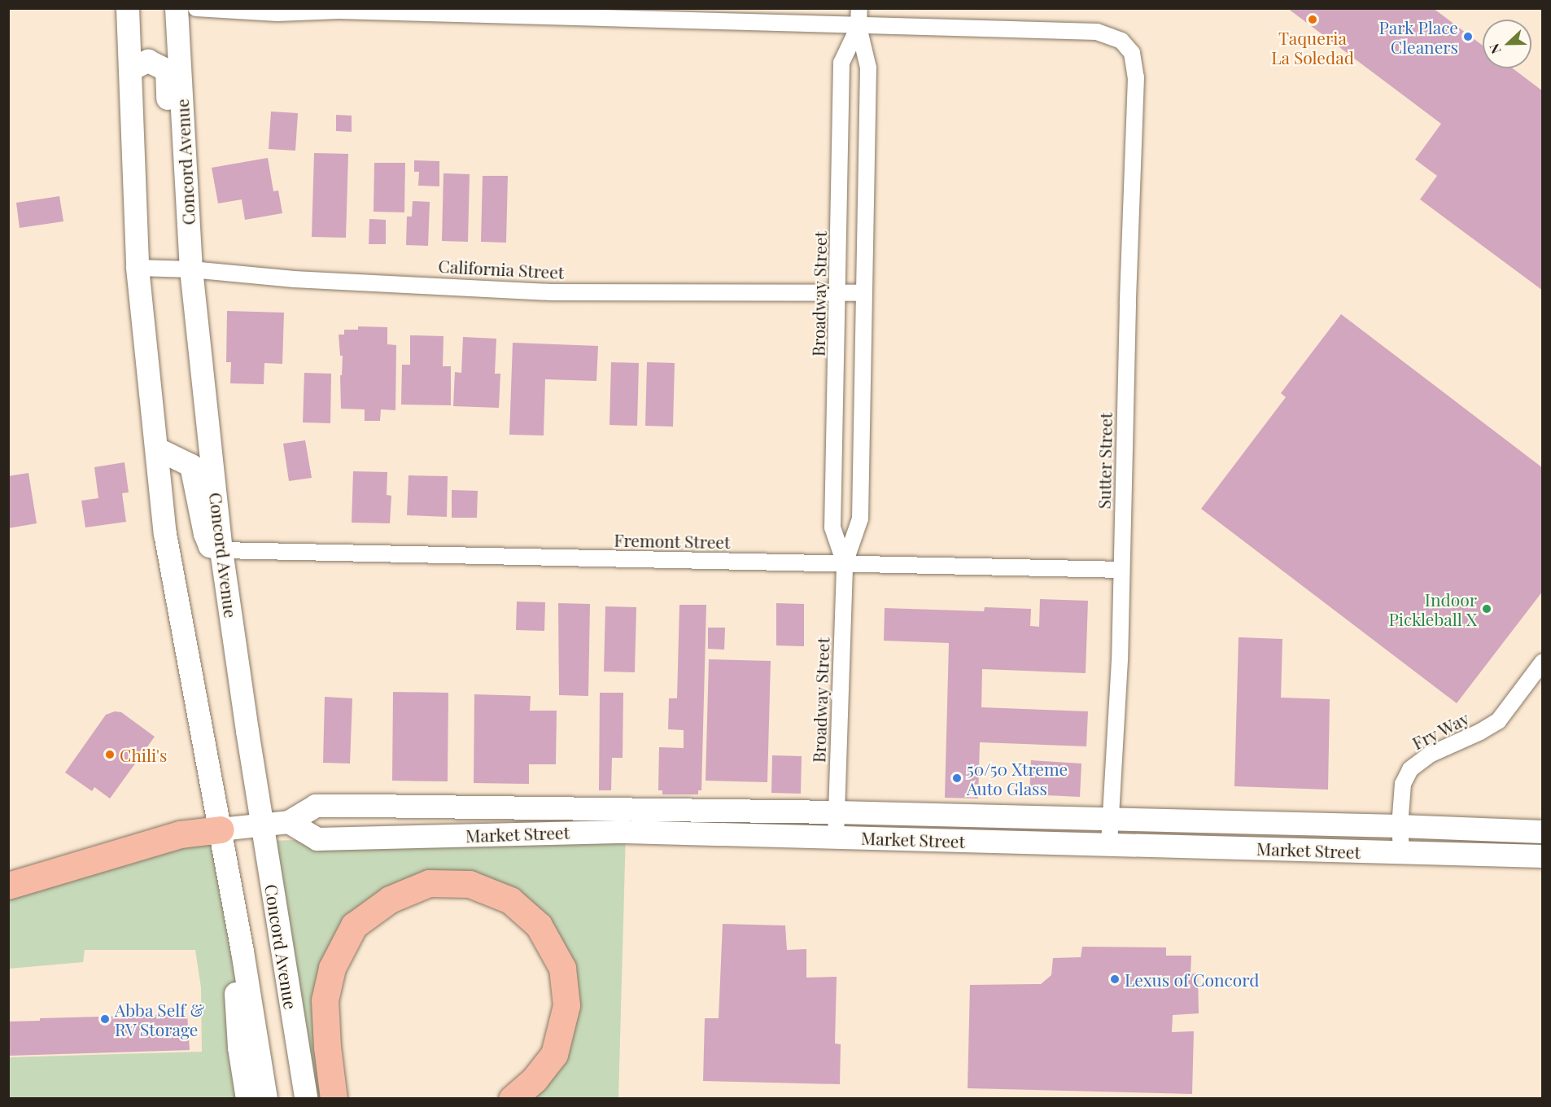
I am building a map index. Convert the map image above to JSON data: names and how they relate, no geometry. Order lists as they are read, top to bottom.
{
  "streets": {
    "main road": ["Concord Avenue", "Market Street"],
    "street": [
      "California Street",
      "Broadway Street",
      "Sutter Street",
      "Fremont Street",
      "Fry Way"
    ]
  },
  "crossings": [
    ["Concord Avenue", "California Street"],
    ["Concord Avenue", "Fremont Street"],
    ["Concord Avenue", "Market Street"],
    ["California Street", "Broadway Street"],
    ["Broadway Street", "Sutter Street"],
    ["Broadway Street", "Fremont Street"],
    ["Broadway Street", "Market Street"],
    ["Sutter Street", "Fremont Street"],
    ["Sutter Street", "Market Street"],
    ["Fry Way", "Market Street"]
  ],
  "places": [
    "Taqueria La Soledad",
    "Park Place Cleaners",
    "Indoor Pickleball X",
    "Chili's",
    "50/50 Xtreme Auto Glass",
    "Lexus of Concord",
    "Abba Self & RV Storage"
  ],
  "north": "left"
}
